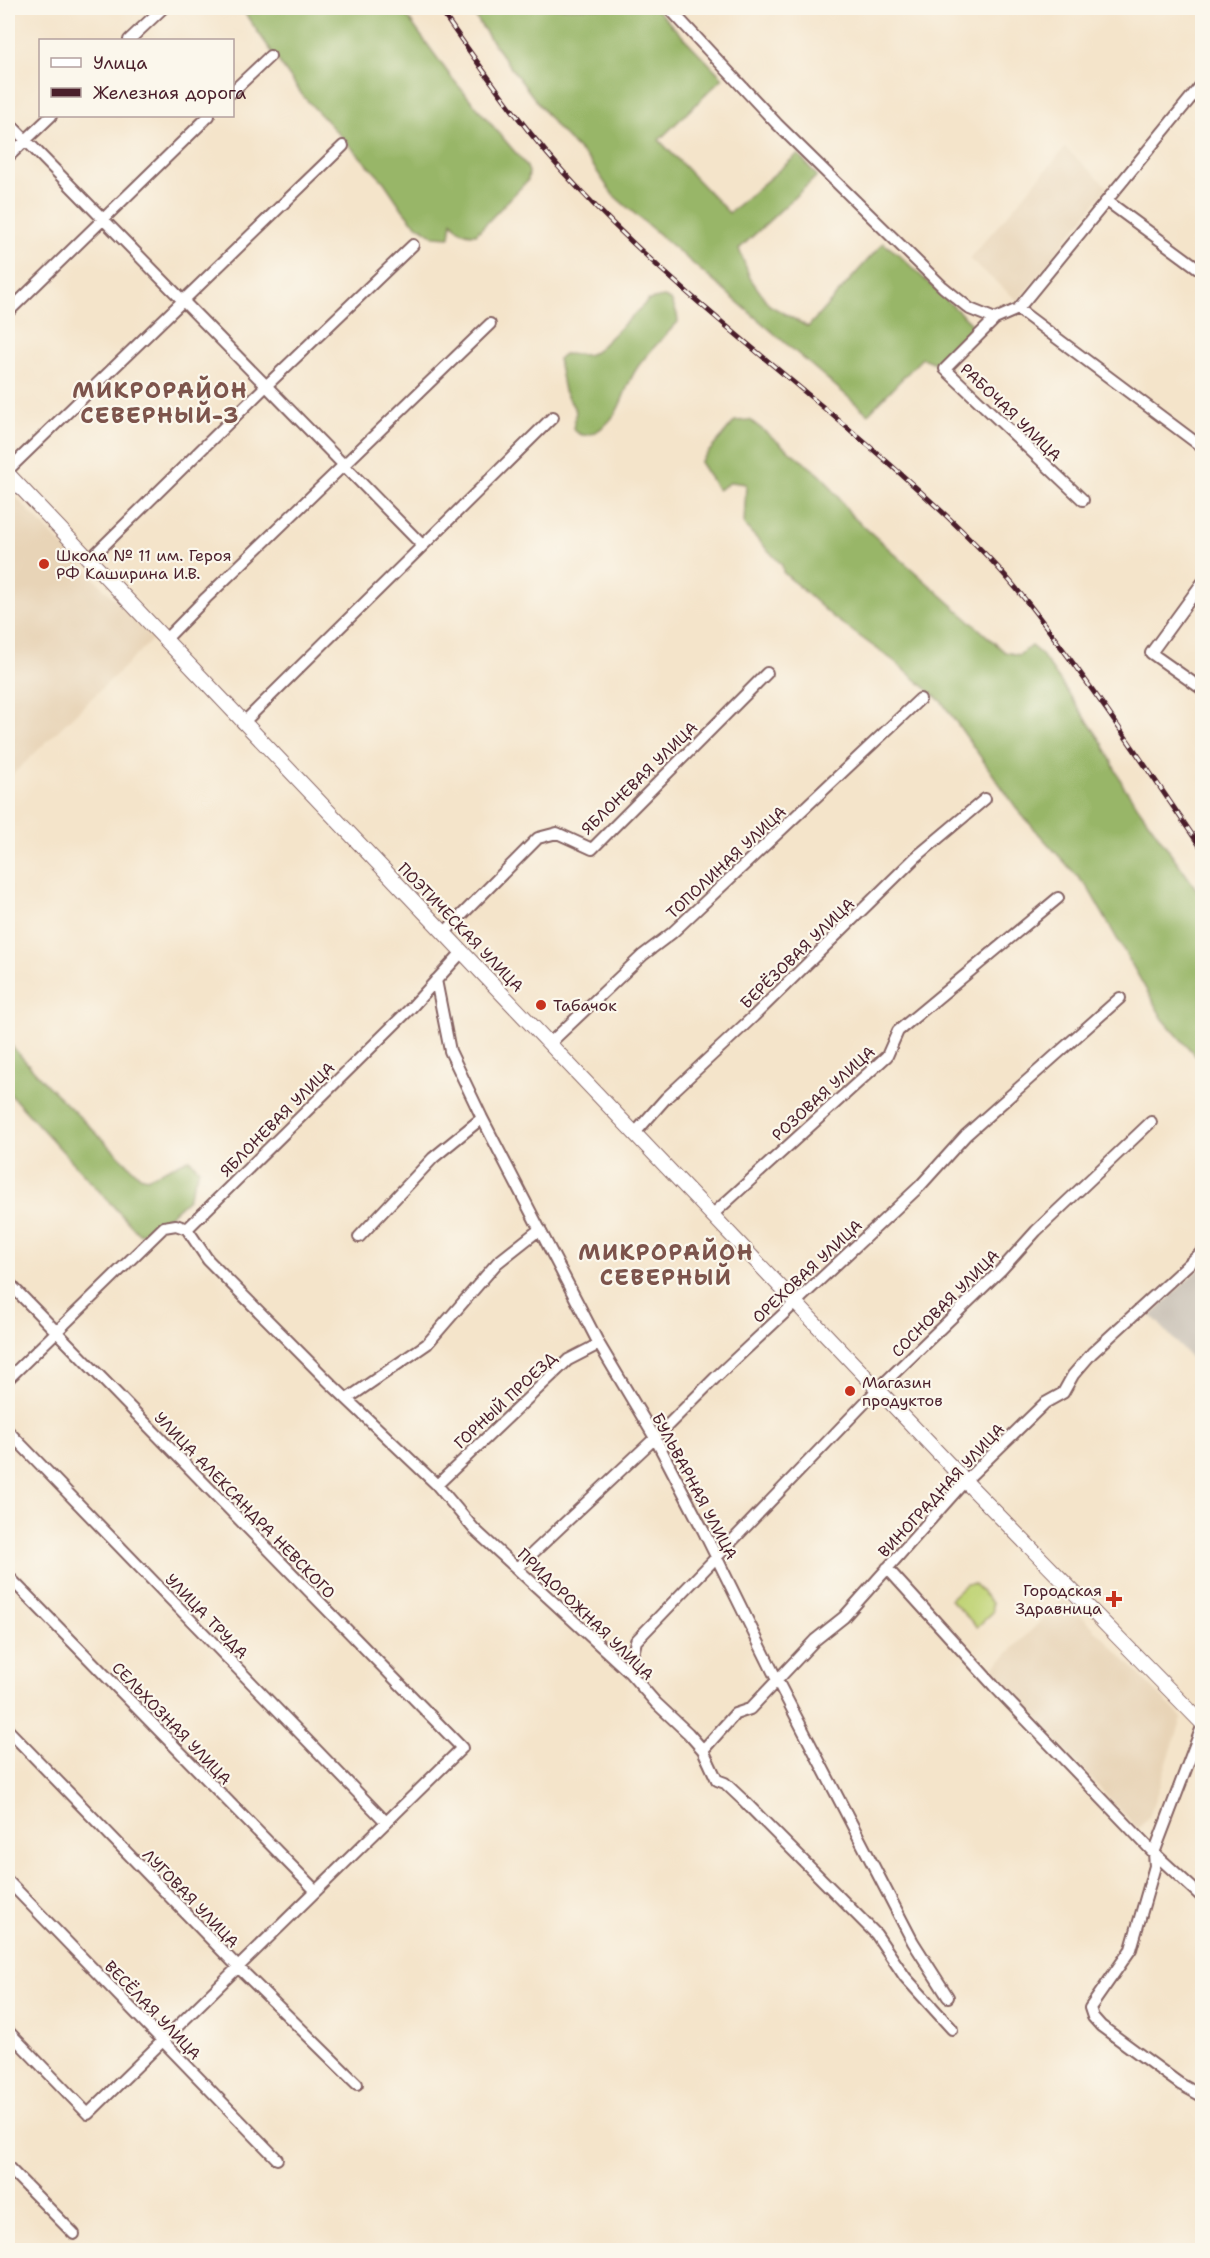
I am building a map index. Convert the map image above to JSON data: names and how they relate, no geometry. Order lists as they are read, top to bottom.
{
  "streets": {
    "street": [
      "РАБОЧАЯ УЛИЦА",
      "ЯБЛОНЕВАЯ УЛИЦА",
      "ТОПОЛИНАЯ УЛИЦА",
      "ПОЭТИЧЕСКАЯ УЛИЦА",
      "БЕРЁЗОВАЯ УЛИЦА",
      "РОЗОВАЯ УЛИЦА",
      "ОРЕХОВАЯ УЛИЦА",
      "СОСНОВАЯ УЛИЦА",
      "ГОРНЫЙ ПРОЕЗД",
      "БУЛЬВАРНАЯ УЛИЦА",
      "ВИНОГРАДНАЯ УЛИЦА",
      "УЛИЦА АЛЕКСАНДРА НЕВСКОГО",
      "ПРИДОРОЖНАЯ УЛИЦА",
      "УЛИЦА ТРУДА",
      "СЕЛЬХОЗНАЯ УЛИЦА",
      "ЛУГОВАЯ УЛИЦА",
      "ВЕСЁЛАЯ УЛИЦА"
    ]
  },
  "crossings": [
    ["ЯБЛОНЕВАЯ УЛИЦА", "ПОЭТИЧЕСКАЯ УЛИЦА"],
    ["ЯБЛОНЕВАЯ УЛИЦА", "БУЛЬВАРНАЯ УЛИЦА"],
    ["ЯБЛОНЕВАЯ УЛИЦА", "ПРИДОРОЖНАЯ УЛИЦА"],
    ["ТОПОЛИНАЯ УЛИЦА", "ПОЭТИЧЕСКАЯ УЛИЦА"],
    ["ПОЭТИЧЕСКАЯ УЛИЦА", "БЕРЁЗОВАЯ УЛИЦА"],
    ["ПОЭТИЧЕСКАЯ УЛИЦА", "РОЗОВАЯ УЛИЦА"],
    ["ПОЭТИЧЕСКАЯ УЛИЦА", "ОРЕХОВАЯ УЛИЦА"],
    ["ПОЭТИЧЕСКАЯ УЛИЦА", "СОСНОВАЯ УЛИЦА"],
    ["ПОЭТИЧЕСКАЯ УЛИЦА", "ВИНОГРАДНАЯ УЛИЦА"],
    ["ОРЕХОВАЯ УЛИЦА", "БУЛЬВАРНАЯ УЛИЦА"],
    ["ОРЕХОВАЯ УЛИЦА", "ПРИДОРОЖНАЯ УЛИЦА"],
    ["СОСНОВАЯ УЛИЦА", "БУЛЬВАРНАЯ УЛИЦА"],
    ["СОСНОВАЯ УЛИЦА", "ПРИДОРОЖНАЯ УЛИЦА"],
    ["ГОРНЫЙ ПРОЕЗД", "БУЛЬВАРНАЯ УЛИЦА"],
    ["ГОРНЫЙ ПРОЕЗД", "ПРИДОРОЖНАЯ УЛИЦА"],
    ["БУЛЬВАРНАЯ УЛИЦА", "ВИНОГРАДНАЯ УЛИЦА"],
    ["ВИНОГРАДНАЯ УЛИЦА", "ПРИДОРОЖНАЯ УЛИЦА"],
    ["УЛИЦА АЛЕКСАНДРА НЕВСКОГО", "УЛИЦА ТРУДА"]
  ],
  "districts": ["МИКРОРАЙОН СЕВЕРНЫЙ-3", "МИКРОРАЙОН СЕВЕРНЫЙ"],
  "places": {
    "other": ["Школа № 11 им. Героя РФ Каширина И.В.", "Табачок", "Магазин продуктов"],
    "health": ["Городская Здравница"]
  },
  "legend": ["Улица", "Железная дорога"]
}
